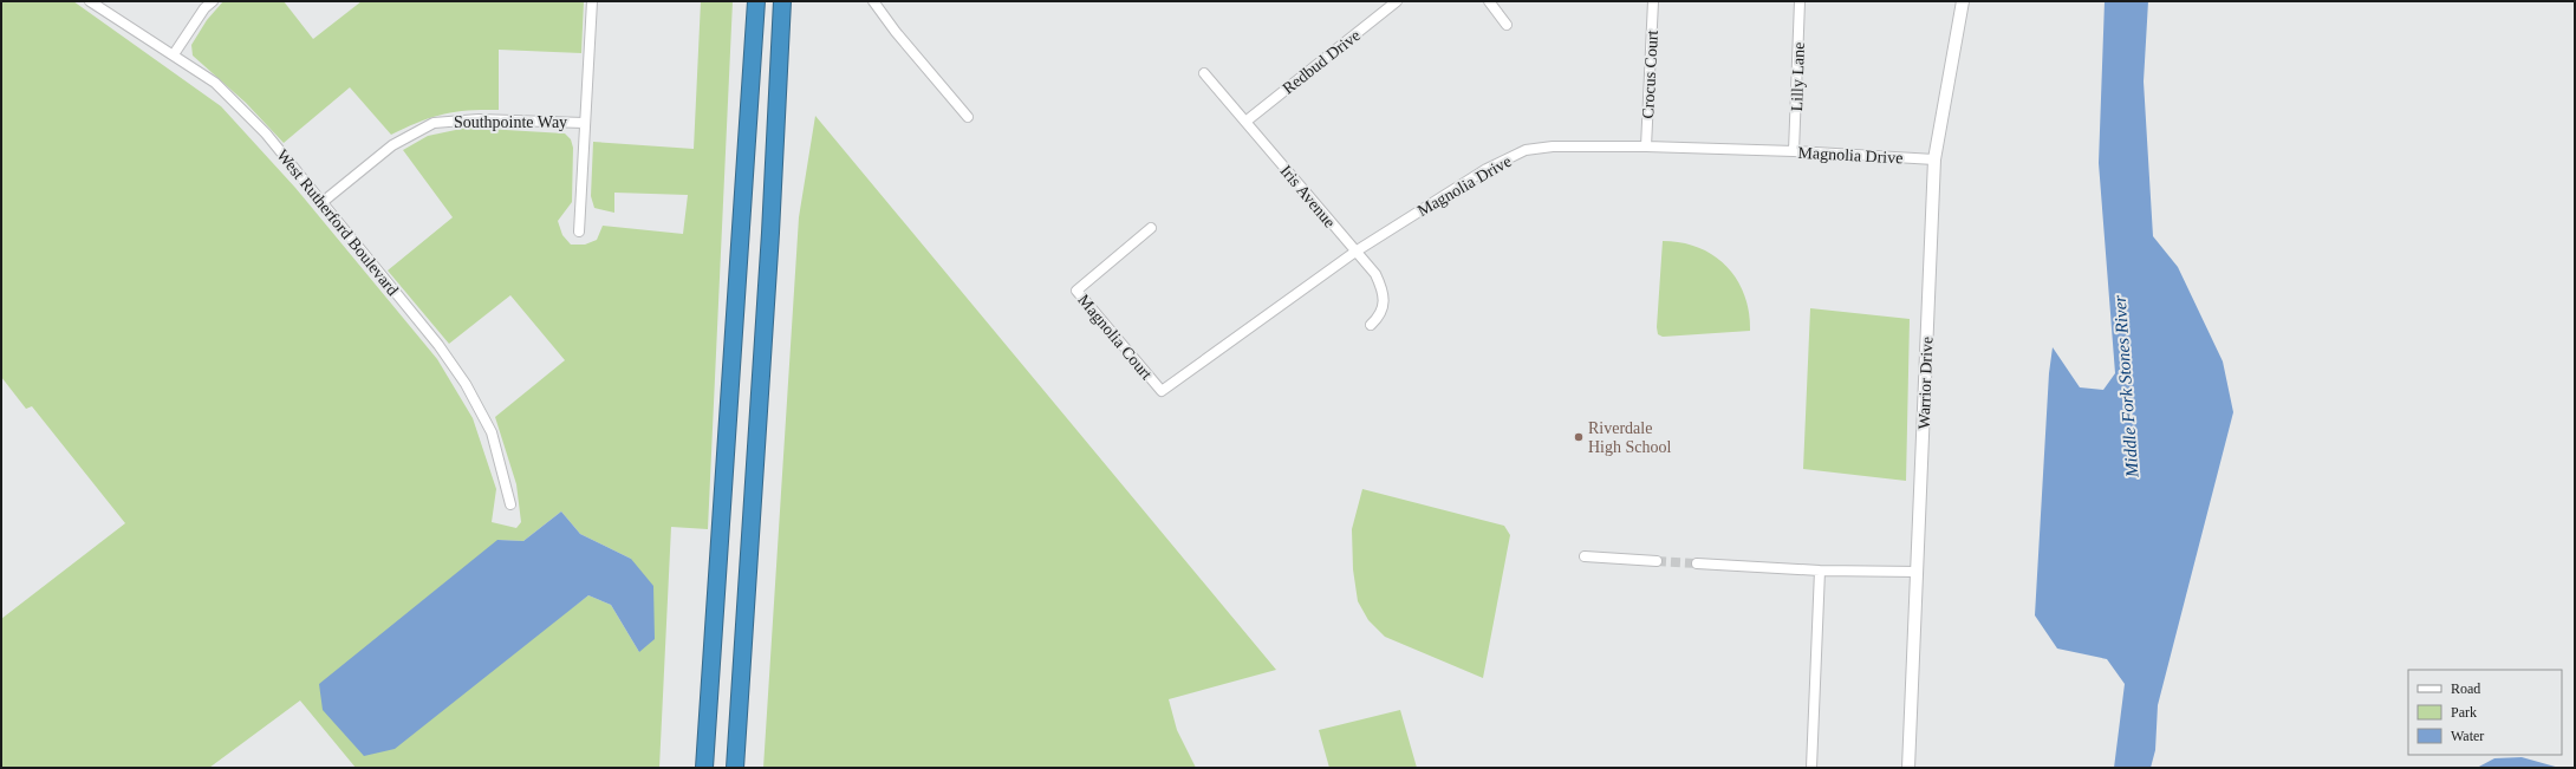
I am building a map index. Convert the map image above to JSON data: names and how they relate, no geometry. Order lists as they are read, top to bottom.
{
  "streets": {
    "street": [
      "Redbud Drive",
      "Crocus Court",
      "Lilly Lane",
      "Southpointe Way",
      "Magnolia Drive",
      "Iris Avenue",
      "West Rutherford Boulevard",
      "Magnolia Court",
      "Warrior Drive"
    ]
  },
  "crossings": [
    ["Redbud Drive", "Iris Avenue"],
    ["Crocus Court", "Magnolia Drive"],
    ["Lilly Lane", "Magnolia Drive"],
    ["Southpointe Way", "West Rutherford Boulevard"],
    ["Magnolia Drive", "Iris Avenue"],
    ["Magnolia Drive", "Magnolia Court"],
    ["Magnolia Drive", "Warrior Drive"]
  ],
  "water": ["Middle Fork Stones River"],
  "places": ["Riverdale High School"],
  "legend": ["Road", "Park", "Water"]
}
